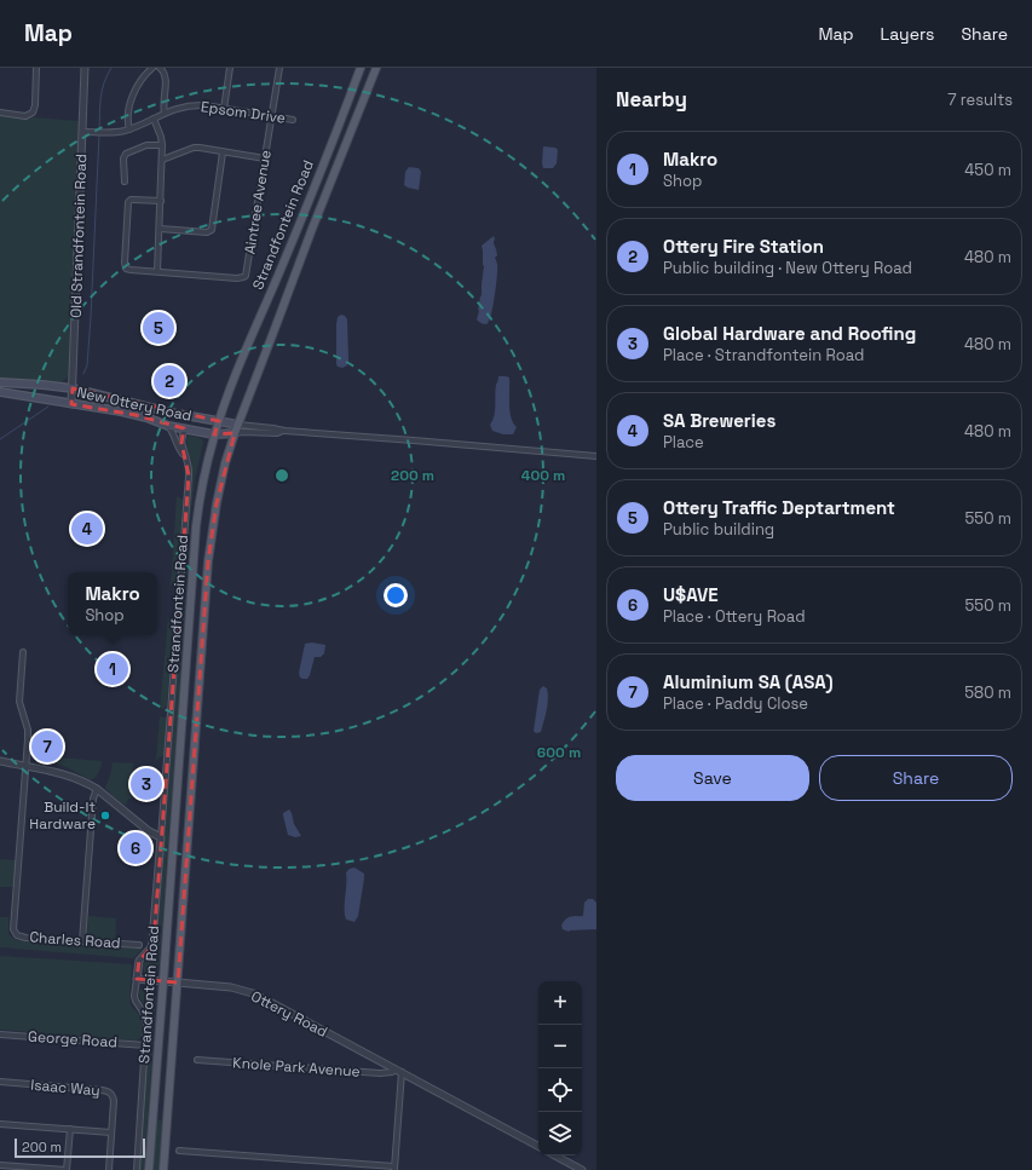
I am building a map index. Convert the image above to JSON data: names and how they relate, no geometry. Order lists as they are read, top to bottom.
{
  "streets": {
    "main road": ["Strandfontein Road", "New Ottery Road"],
    "street": [
      "Epsom Drive",
      "Aintree Avenue",
      "Old Strandfontein Road",
      "Charles Road",
      "Ottery Road",
      "George Road",
      "Knole Park Avenue",
      "Isaac Way"
    ]
  },
  "crossings": [
    ["Epsom Drive", "Aintree Avenue"],
    ["Epsom Drive", "Old Strandfontein Road"],
    ["Strandfontein Road", "New Ottery Road"],
    ["Strandfontein Road", "Ottery Road"],
    ["Old Strandfontein Road", "New Ottery Road"],
    ["Ottery Road", "Knole Park Avenue"]
  ],
  "places": ["Build-It Hardware"],
  "scale_bar": "200 m",
  "page": {
    "header": "Map",
    "nav": ["Map", "Layers", "Share"],
    "heading": ["Nearby", "7 results"],
    "list": [
      {
        "mark": "1",
        "name": "Makro",
        "note": "Shop",
        "value": "450 m"
      },
      {
        "mark": "2",
        "name": "Ottery Fire Station",
        "note": "Public building · New Ottery Road",
        "value": "480 m"
      },
      {
        "mark": "3",
        "name": "Global Hardware and Roofing",
        "note": "Place · Strandfontein Road",
        "value": "480 m"
      },
      {
        "mark": "4",
        "name": "SA Breweries",
        "note": "Place",
        "value": "480 m"
      },
      {
        "mark": "5",
        "name": "Ottery Traffic Deptartment",
        "note": "Public building",
        "value": "550 m"
      },
      {
        "mark": "6",
        "name": "U$AVE",
        "note": "Place · Ottery Road",
        "value": "550 m"
      },
      {
        "mark": "7",
        "name": "Aluminium SA (ASA)",
        "note": "Place · Paddy Close",
        "value": "580 m"
      }
    ],
    "pins": [
      "5",
      "2",
      "4",
      "1",
      "7",
      "3",
      "6"
    ],
    "popup": ["Makro", "Shop"],
    "buttons": ["Save", "Share"],
    "map_buttons": ["+", "−"],
    "scale": "200 m"
  },
  "rings": ["200 m", "400 m", "600 m"]
}
